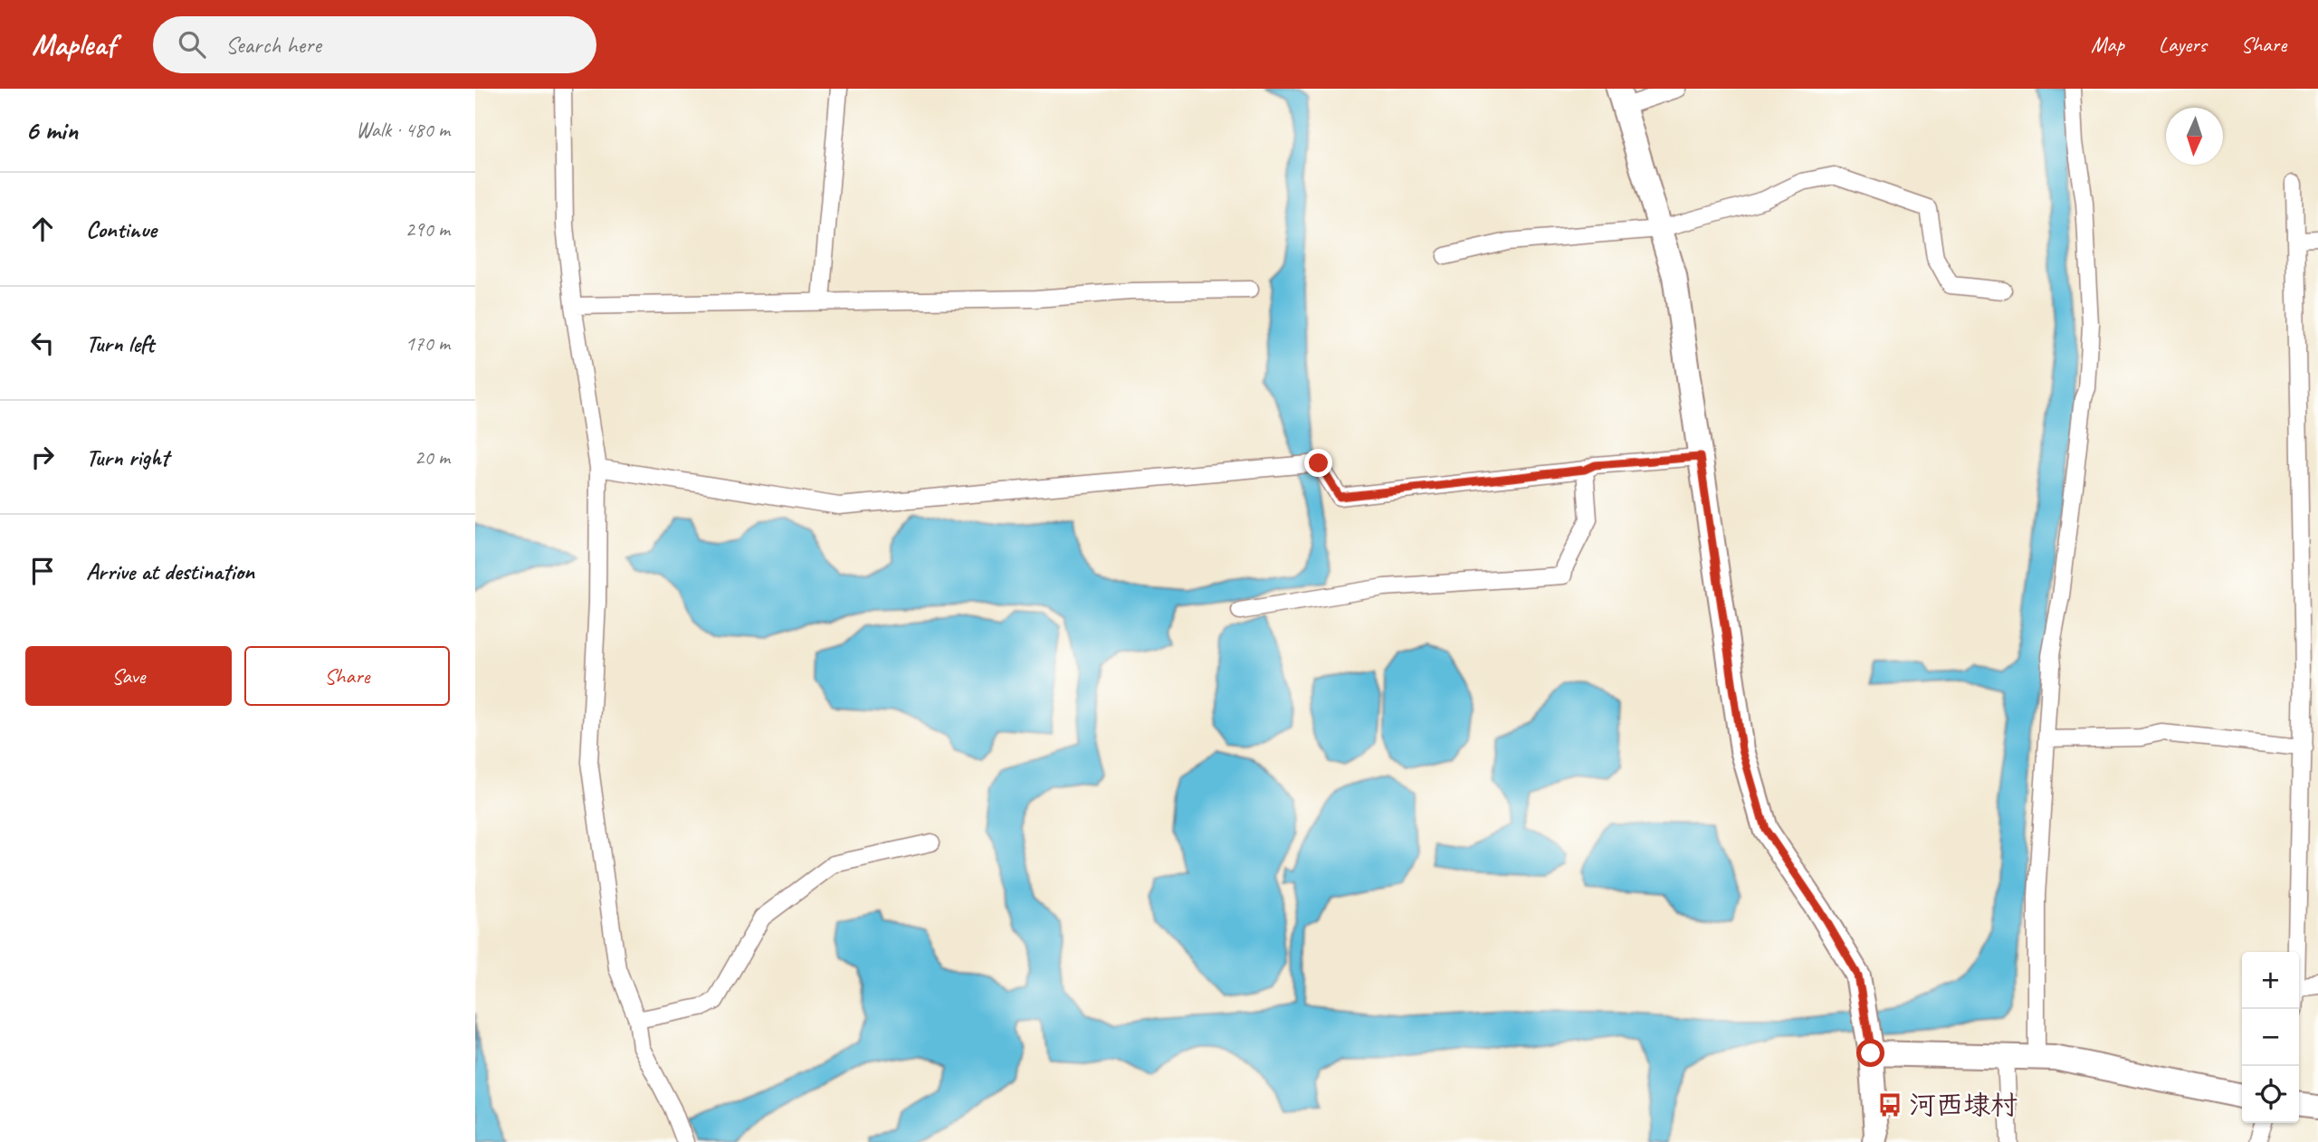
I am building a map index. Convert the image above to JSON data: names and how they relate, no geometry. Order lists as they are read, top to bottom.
{
  "places": {
    "bus stop": ["河西埭村"]
  },
  "north": "bottom",
  "page": {
    "header": "Mapleaf",
    "search": "Search here",
    "nav": ["Map", "Layers", "Share"],
    "heading": ["6 min", "Walk · 480 m"],
    "list": [
      ["Continue", "290 m"],
      ["Turn left", "170 m"],
      ["Turn right", "20 m"],
      "Arrive at destination"
    ],
    "buttons": ["Save", "Share"],
    "map_buttons": ["+", "−"]
  }
}
